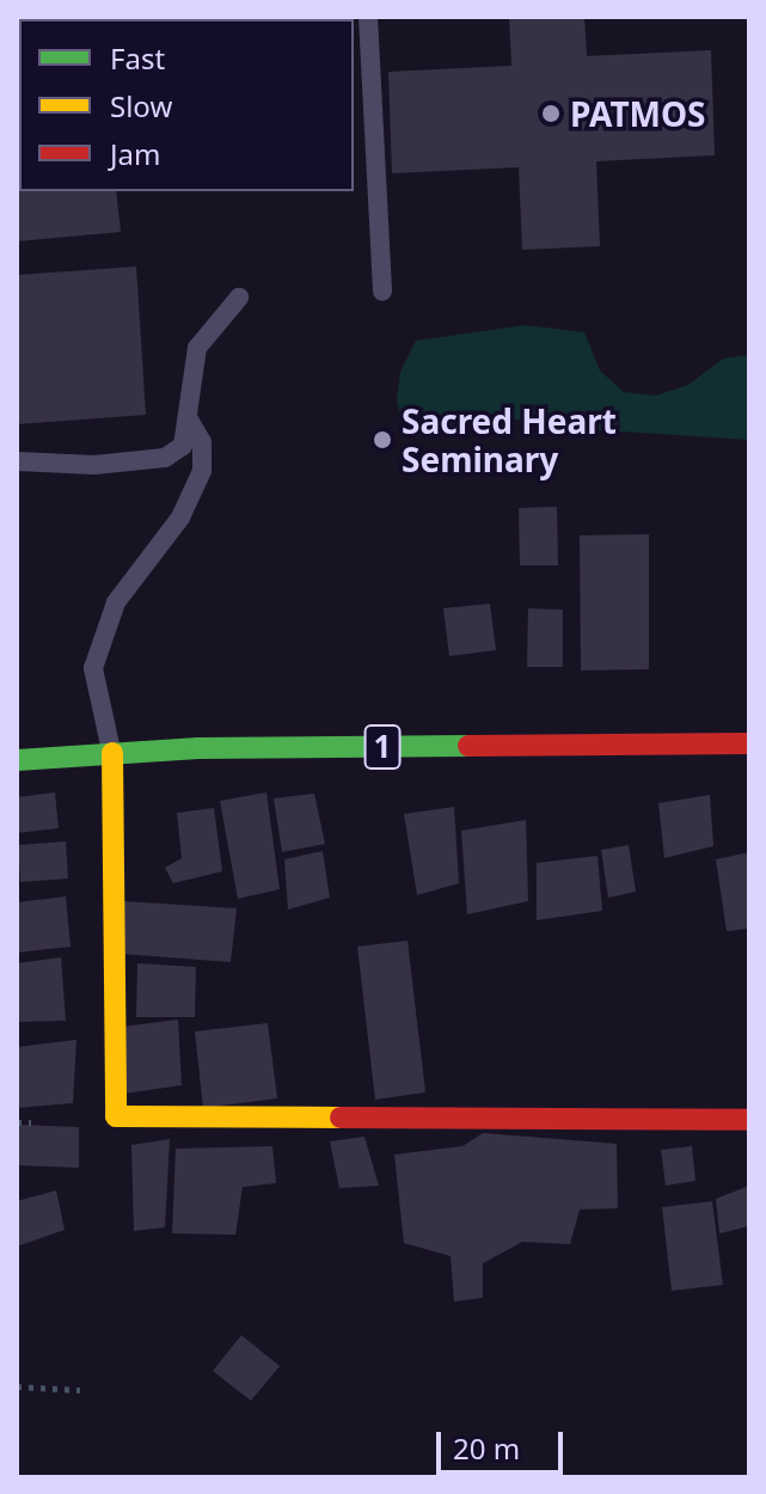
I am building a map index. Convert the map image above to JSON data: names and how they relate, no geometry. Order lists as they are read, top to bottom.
{
  "streets": {
    "main road": ["1"]
  },
  "places": ["PATMOS", "Sacred Heart Seminary"],
  "legend": ["Fast", "Slow", "Jam"],
  "scale_bar": "20 m"
}
